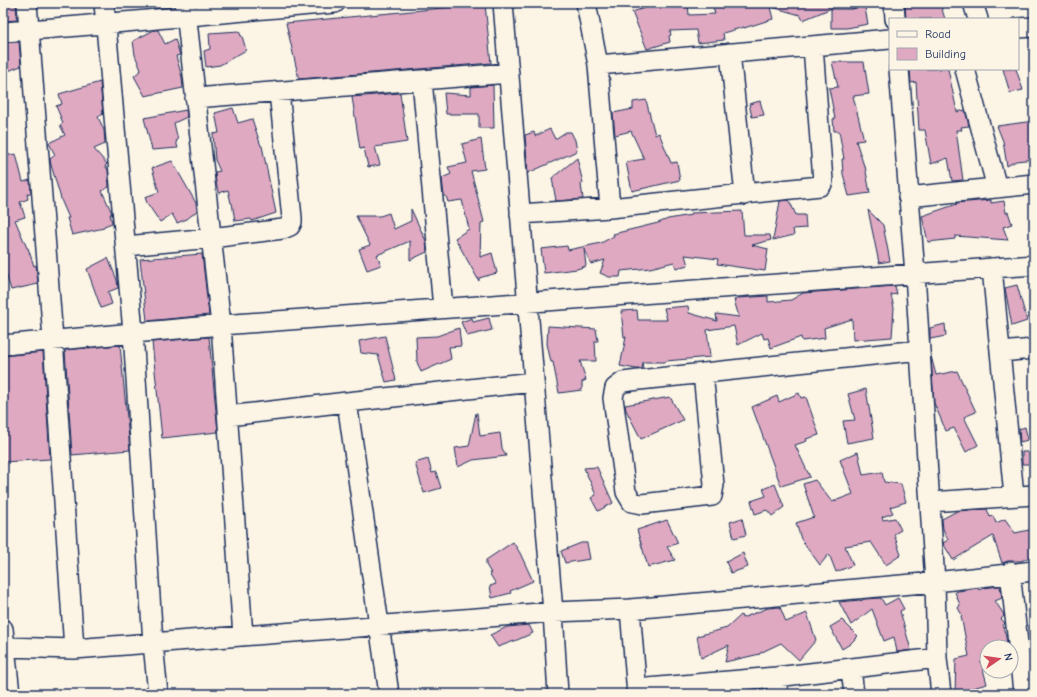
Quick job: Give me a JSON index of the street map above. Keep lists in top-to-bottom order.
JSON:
{
  "legend": ["Road", "Building"],
  "north": "right"
}
